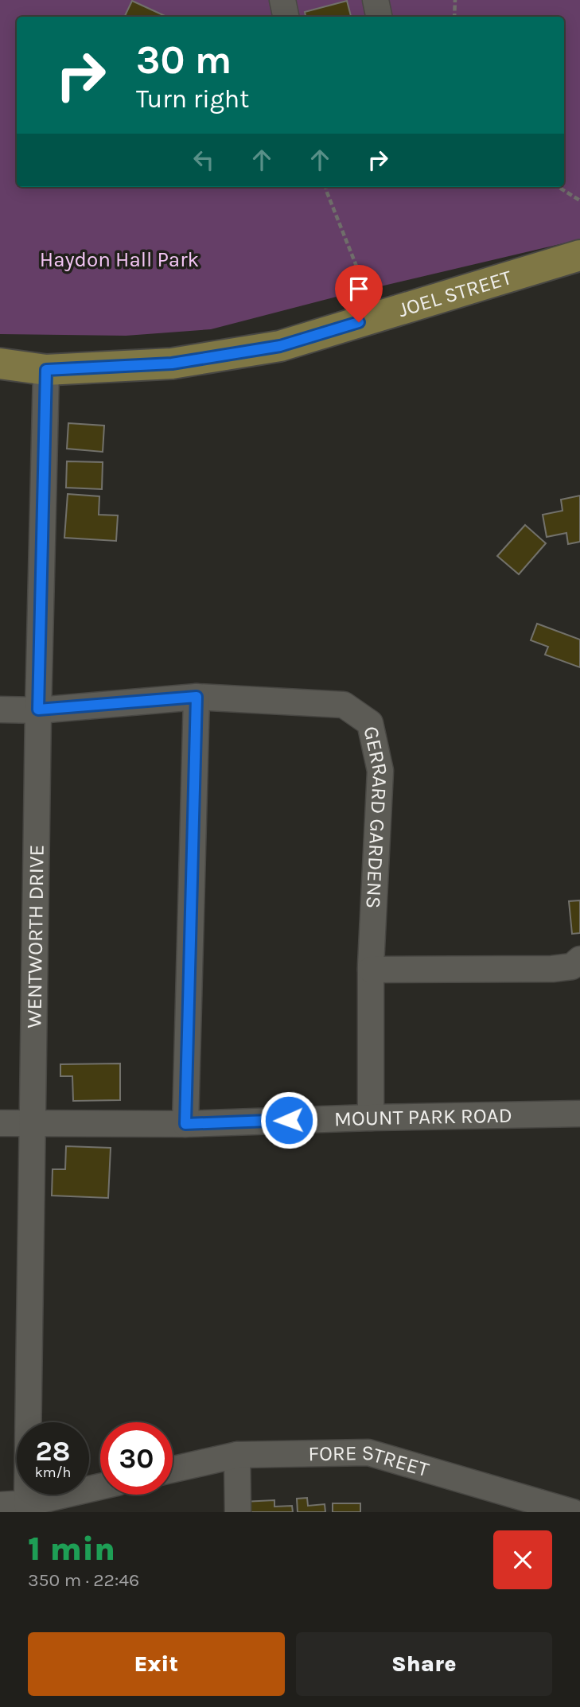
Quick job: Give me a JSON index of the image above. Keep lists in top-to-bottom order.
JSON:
{
  "streets": {
    "main road": ["JOEL STREET"],
    "street": [
      "GERRARD GARDENS",
      "WENTWORTH DRIVE",
      "MOUNT PARK ROAD",
      "FORE STREET"
    ]
  },
  "crossings": [
    ["JOEL STREET", "WENTWORTH DRIVE"],
    ["GERRARD GARDENS", "WENTWORTH DRIVE"],
    ["GERRARD GARDENS", "MOUNT PARK ROAD"],
    ["WENTWORTH DRIVE", "MOUNT PARK ROAD"]
  ],
  "parks": ["Haydon Hall Park"],
  "page": {
    "turn": ["30 m", "Turn right"],
    "speed": "28 km/h",
    "limit": "30",
    "heading": ["1 min", "350 m · 22:46"],
    "buttons": ["Exit", "Share"]
  }
}
